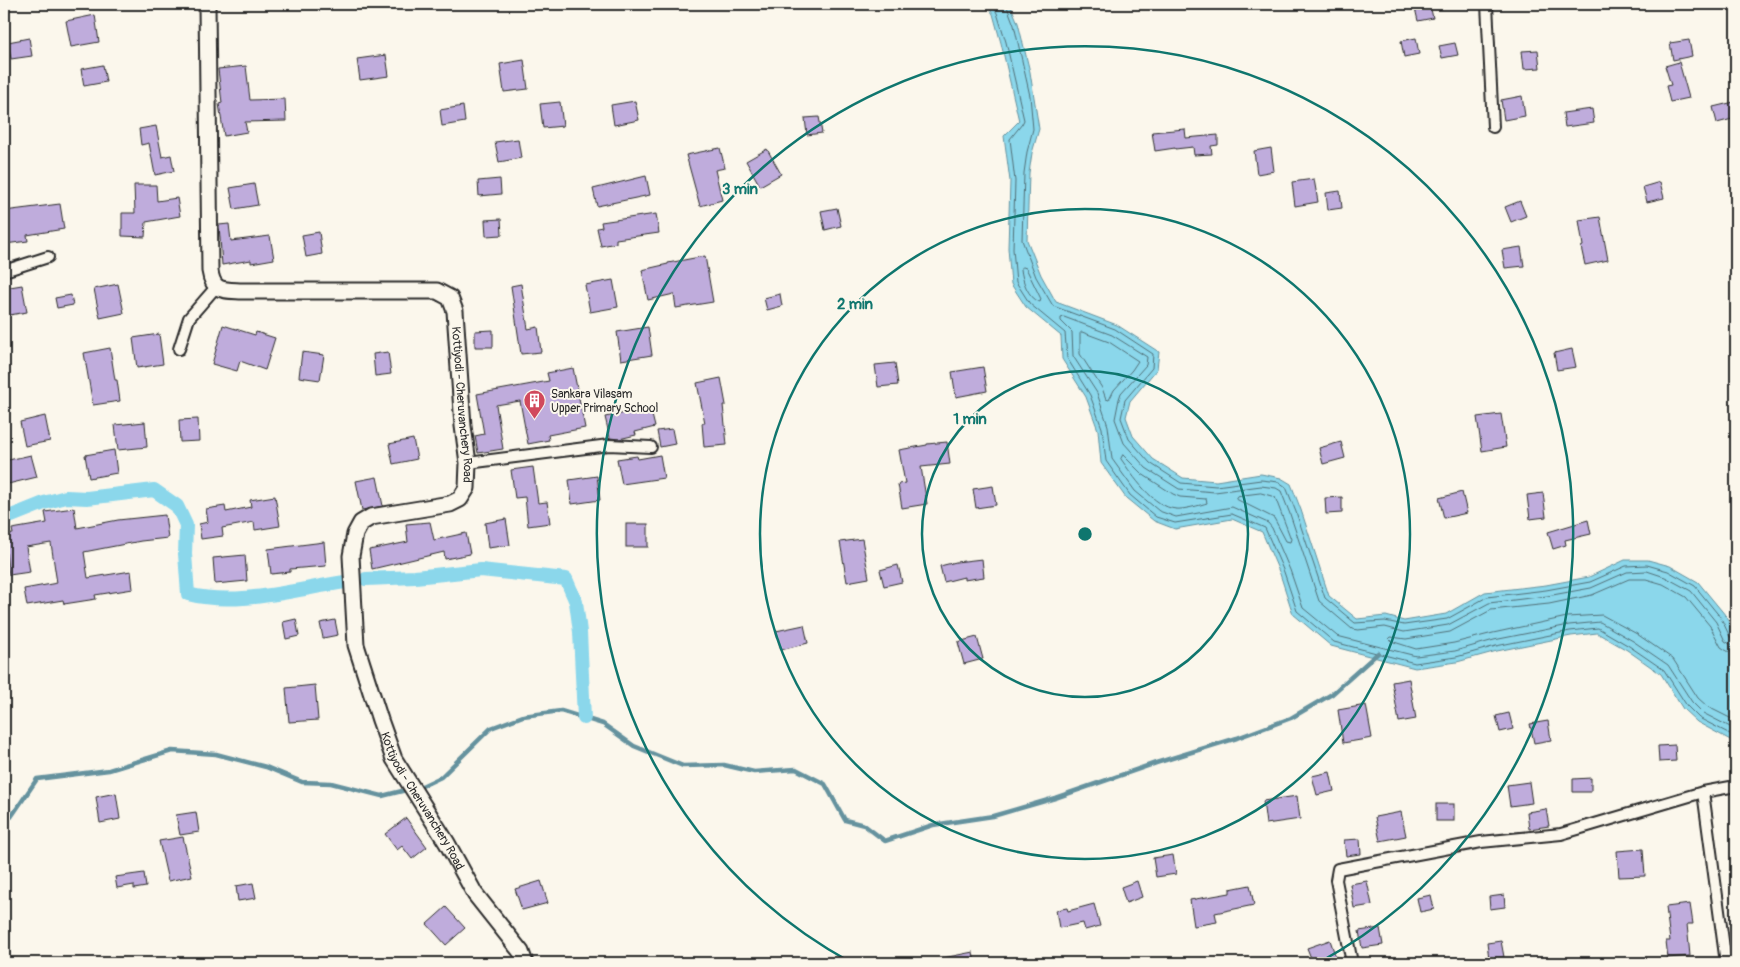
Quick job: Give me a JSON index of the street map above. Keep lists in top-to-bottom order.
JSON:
{
  "streets": {
    "main road": ["Kottiyodi - Cheruvanchery Road"]
  },
  "places": {
    "building": ["Sankara Vilasam Upper Primary School"]
  },
  "rings": ["3 min", "2 min", "1 min"]
}
